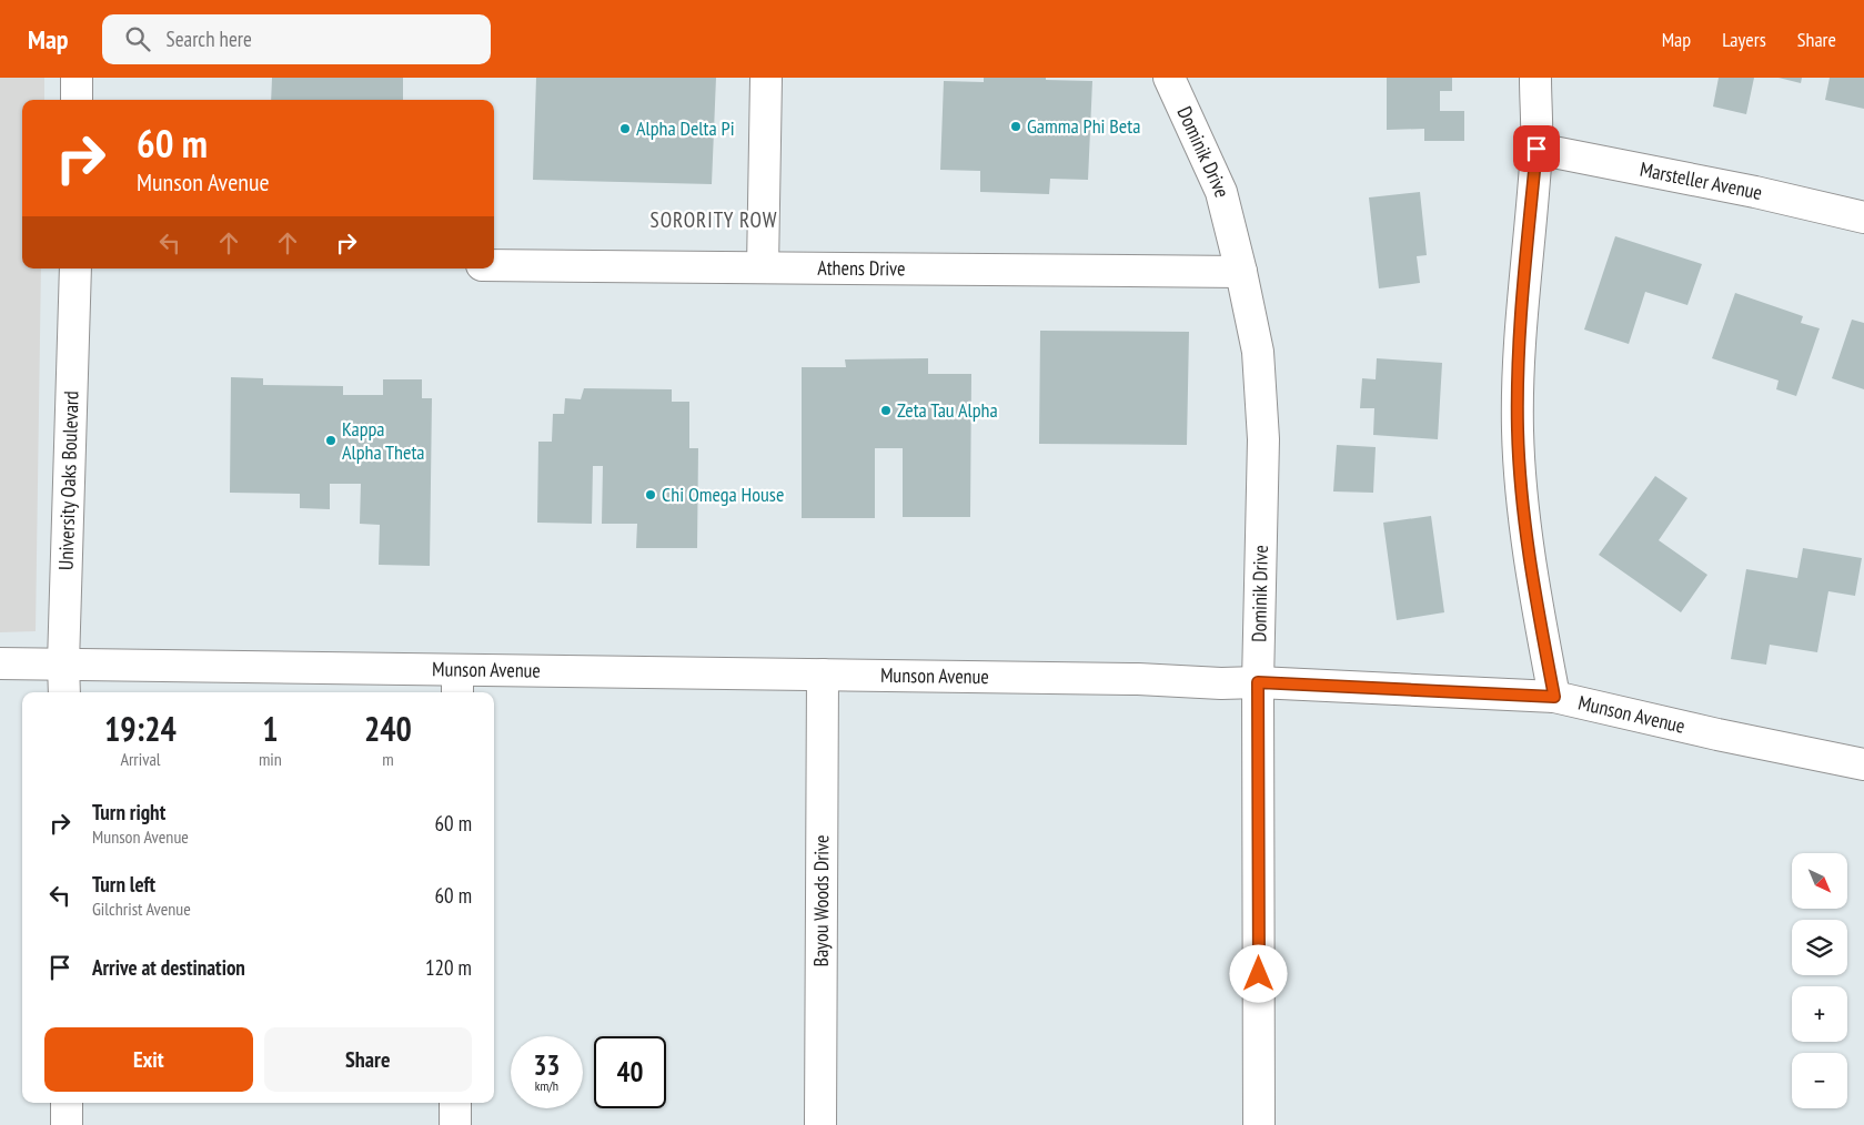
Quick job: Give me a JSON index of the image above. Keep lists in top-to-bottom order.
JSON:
{
  "streets": {
    "street": [
      "Dominik Drive",
      "Marsteller Avenue",
      "Athens Drive",
      "University Oaks Boulevard",
      "Munson Avenue",
      "Bayou Woods Drive"
    ]
  },
  "crossings": [
    ["Dominik Drive", "Athens Drive"],
    ["Dominik Drive", "Munson Avenue"],
    ["University Oaks Boulevard", "Munson Avenue"],
    ["Munson Avenue", "Bayou Woods Drive"]
  ],
  "districts": ["SORORITY ROW"],
  "places": [
    "Gamma Phi Beta",
    "Alpha Delta Pi",
    "Zeta Tau Alpha",
    "Kappa Alpha Theta",
    "Chi Omega House"
  ],
  "north": "bottom right",
  "page": {
    "header": "Map",
    "search": "Search here",
    "nav": ["Map", "Layers", "Share"],
    "turn": ["60 m", "Munson Avenue"],
    "eta": [
      "19:24",
      "Arrival",
      "1",
      "min",
      "240",
      "m"
    ],
    "list": [
      {
        "name": "Turn right",
        "note": "Munson Avenue",
        "value": "60 m"
      },
      {
        "name": "Turn left",
        "note": "Gilchrist Avenue",
        "value": "60 m"
      },
      {
        "name": "Arrive at destination",
        "value": "120 m"
      }
    ],
    "map_buttons": ["+", "−"],
    "buttons": ["Exit", "Share"],
    "speed": "33 km/h",
    "limit": "40"
  }
}
